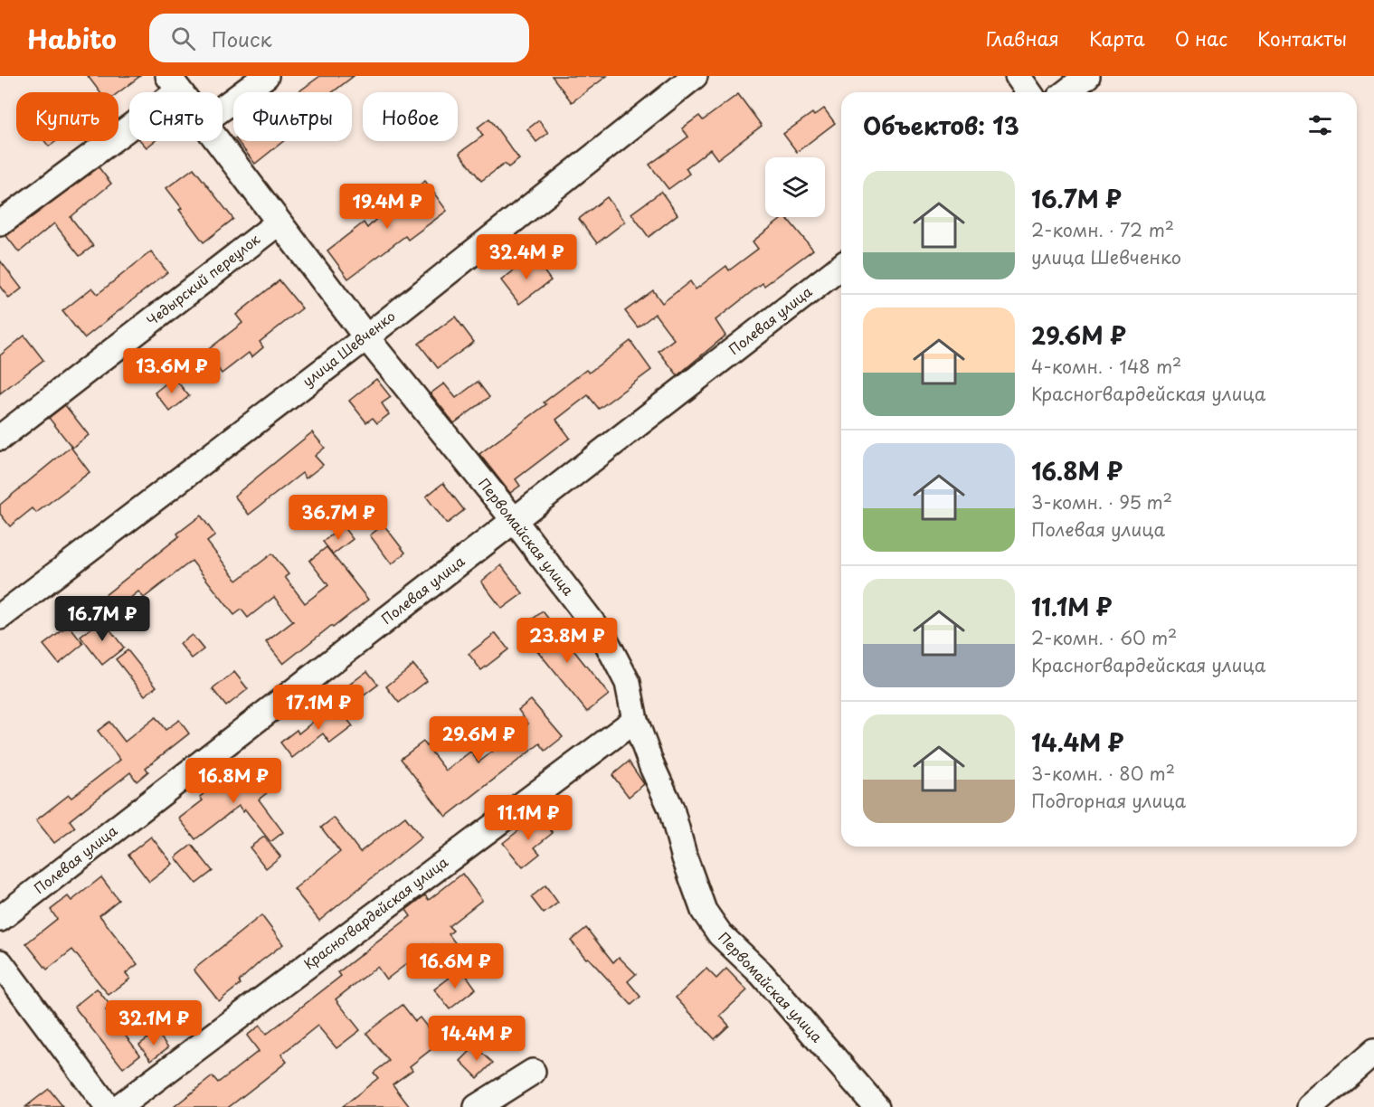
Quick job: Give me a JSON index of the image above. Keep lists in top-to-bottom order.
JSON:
{
  "streets": {
    "street": [
      "Чедырский переулок",
      "Полевая улица",
      "улица Шевченко",
      "Первомайская улица",
      "Красногвардейская улица"
    ]
  },
  "crossings": [
    ["Чедырский переулок", "Первомайская улица"],
    ["Полевая улица", "Первомайская улица"],
    ["улица Шевченко", "Первомайская улица"],
    ["Первомайская улица", "Красногвардейская улица"]
  ],
  "page": {
    "header": "Habito",
    "search": "Поиск",
    "nav": [
      "Главная",
      "Карта",
      "О нас",
      "Контакты"
    ],
    "chip": [
      "Купить",
      "Снять",
      "Фильтры",
      "Новое"
    ],
    "heading": "Объектов: 13",
    "list": [
      {
        "name": "16.7M ₽",
        "note": "2-комн. · 72 m² · улица Шевченко"
      },
      {
        "name": "29.6M ₽",
        "note": "4-комн. · 148 m² · Красногвардейская улица"
      },
      {
        "name": "16.8M ₽",
        "note": "3-комн. · 95 m² · Полевая улица"
      },
      {
        "name": "11.1M ₽",
        "note": "2-комн. · 60 m² · Красногвардейская улица"
      },
      {
        "name": "14.4M ₽",
        "note": "3-комн. · 80 m² · Подгорная улица"
      }
    ],
    "price": [
      "19.4M ₽",
      "32.4M ₽",
      "13.6M ₽",
      "36.7M ₽",
      "16.7M ₽",
      "23.8M ₽",
      "17.1M ₽",
      "29.6M ₽",
      "16.8M ₽",
      "11.1M ₽",
      "16.6M ₽",
      "32.1M ₽",
      "14.4M ₽"
    ]
  }
}
